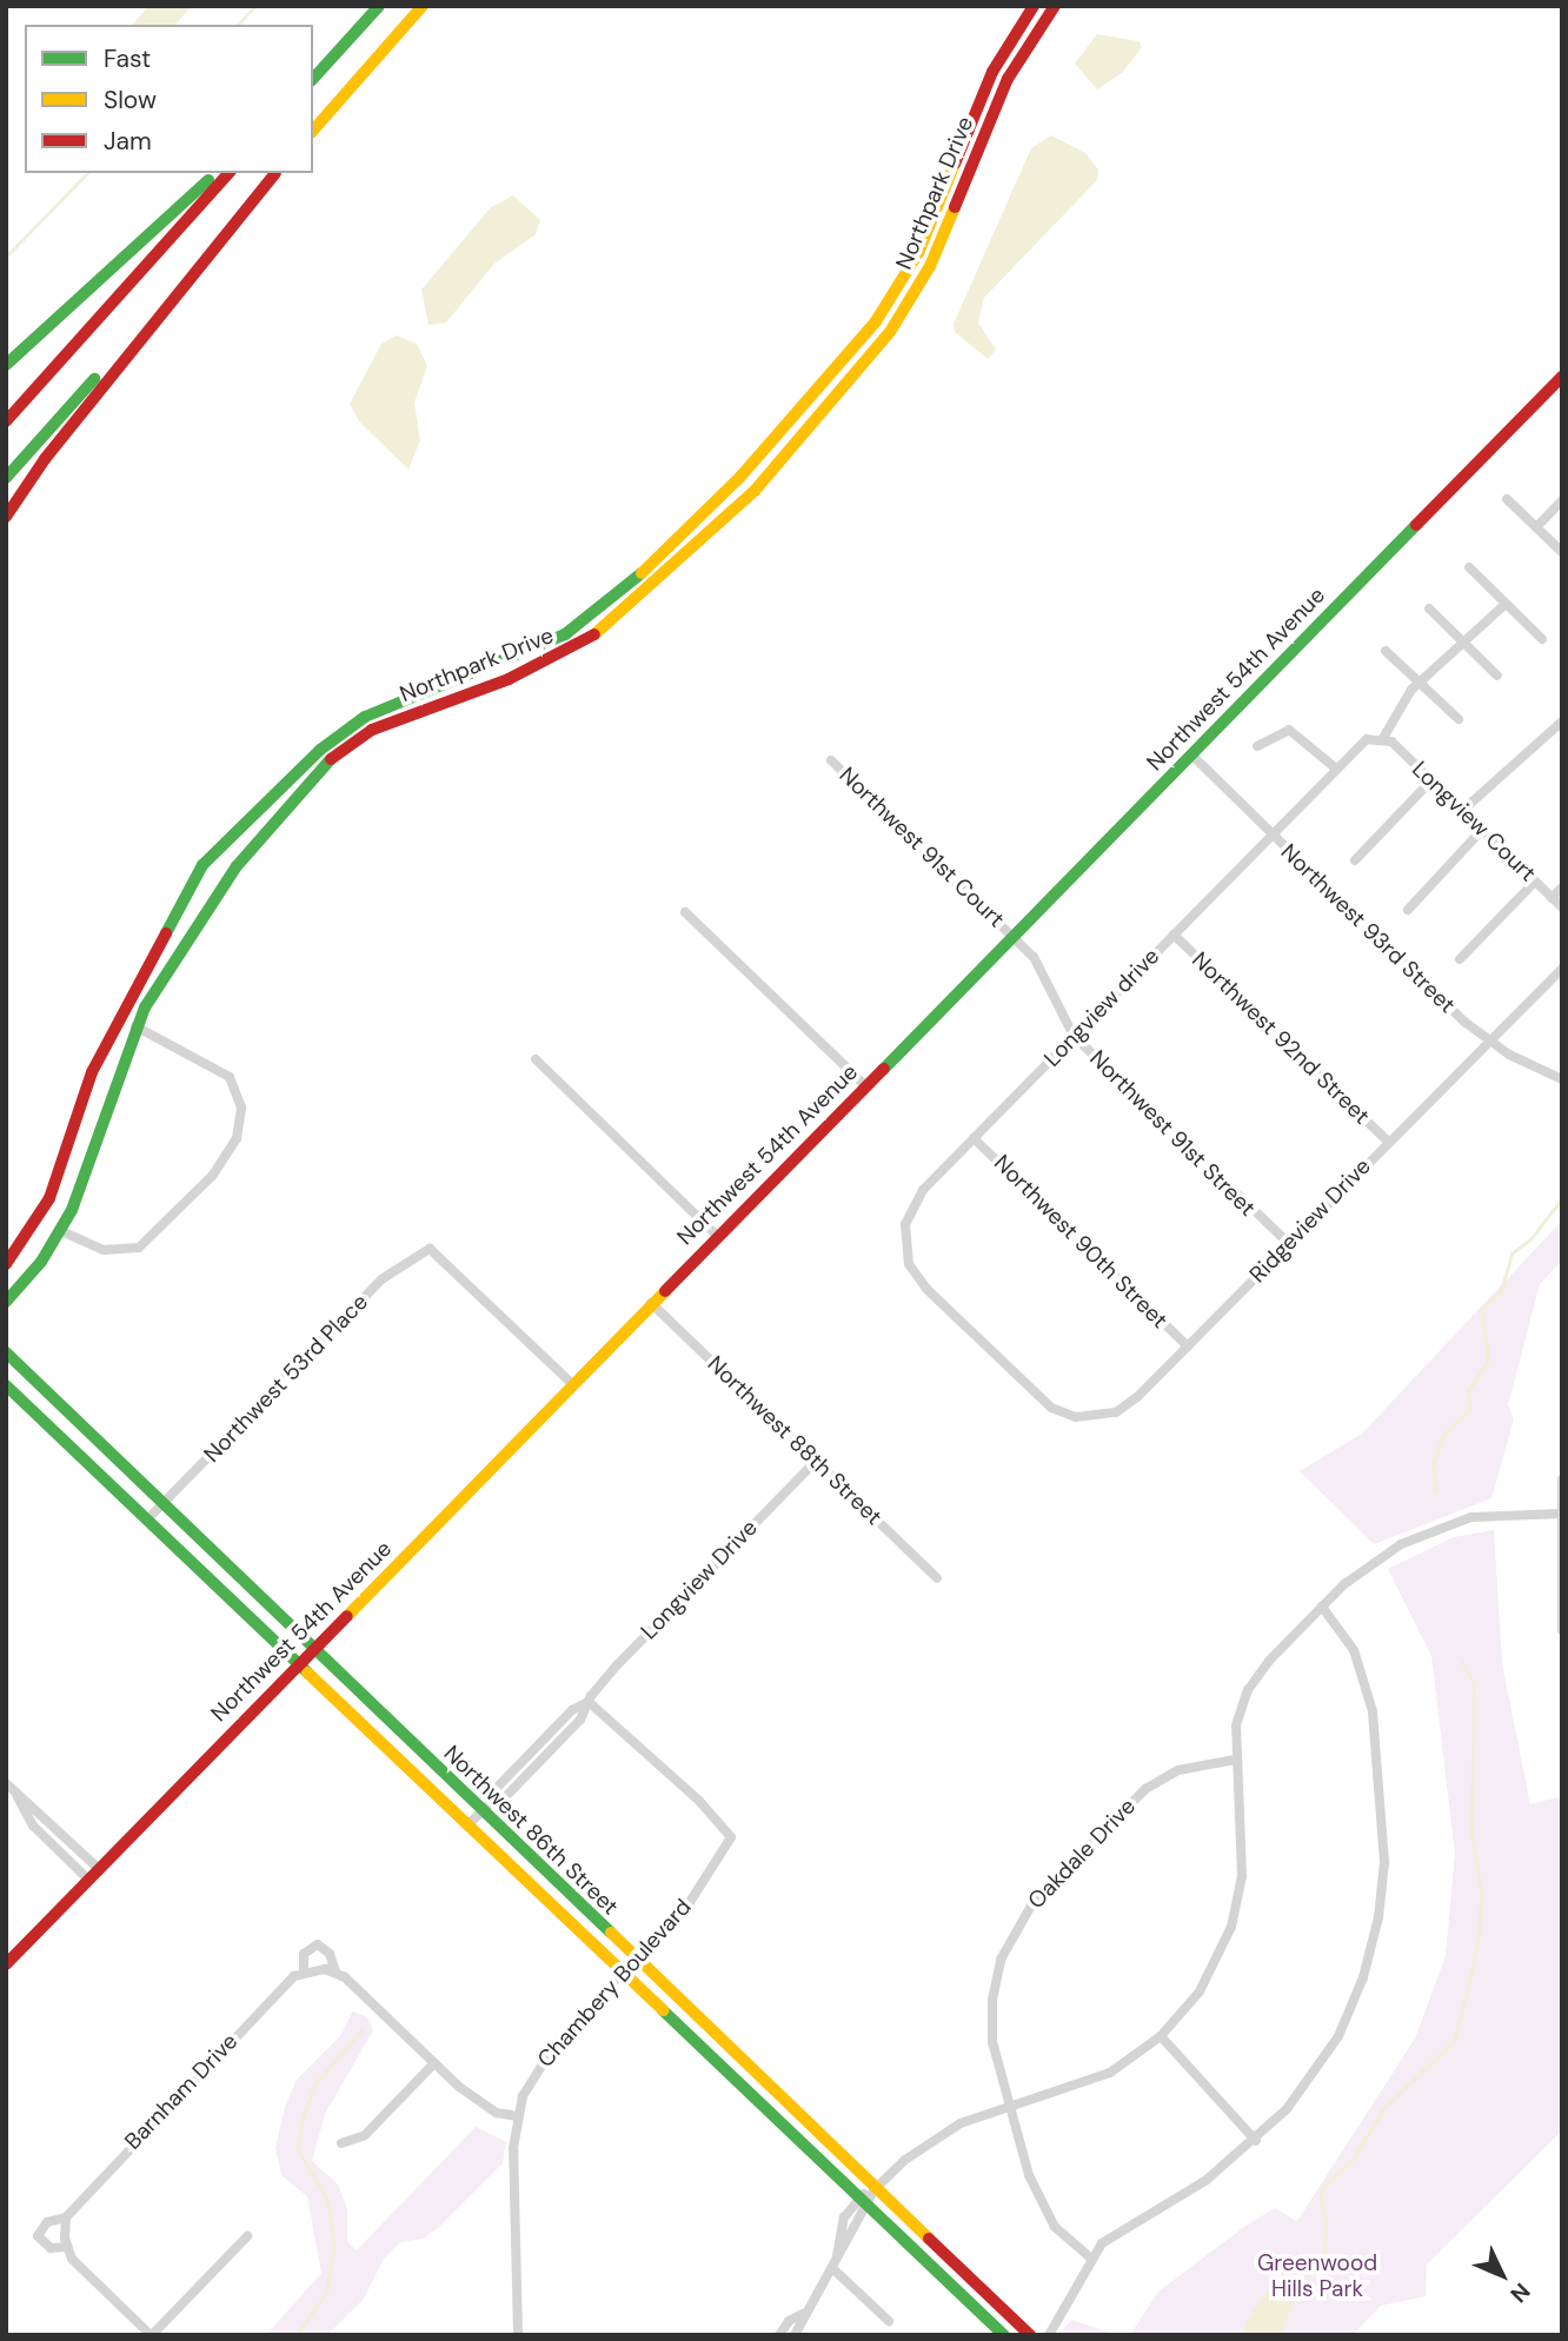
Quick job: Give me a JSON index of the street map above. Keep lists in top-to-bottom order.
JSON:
{
  "streets": {
    "main road": ["Northpark Drive", "Northwest 54th Avenue", "Northwest 86th Street"],
    "street": [
      "Longview Court",
      "Northwest 91st Court",
      "Northwest 93rd Street",
      "Longview drive",
      "Northwest 92nd Street",
      "Northwest 91st Street",
      "Ridgeview Drive",
      "Northwest 90th Street",
      "Northwest 53rd Place",
      "Northwest 88th Street",
      "Longview Drive",
      "Oakdale Drive",
      "Chambery Boulevard",
      "Barnham Drive"
    ]
  },
  "crossings": [
    ["Northwest 54th Avenue", "Northwest 91st Court"],
    ["Northwest 54th Avenue", "Northwest 93rd Street"],
    ["Northwest 54th Avenue", "Northwest 91st Street"],
    ["Northwest 54th Avenue", "Northwest 53rd Place"],
    ["Northwest 54th Avenue", "Northwest 88th Street"],
    ["Northwest 54th Avenue", "Northwest 86th Street"],
    ["Longview Court", "Longview drive"],
    ["Northwest 91st Court", "Northwest 91st Street"],
    ["Northwest 93rd Street", "Longview drive"],
    ["Northwest 93rd Street", "Ridgeview Drive"],
    ["Longview drive", "Northwest 92nd Street"],
    ["Longview drive", "Northwest 91st Street"],
    ["Longview drive", "Ridgeview Drive"],
    ["Longview drive", "Northwest 90th Street"],
    ["Northwest 92nd Street", "Ridgeview Drive"],
    ["Northwest 91st Street", "Ridgeview Drive"],
    ["Ridgeview Drive", "Northwest 90th Street"],
    ["Northwest 53rd Place", "Northwest 86th Street"],
    ["Northwest 88th Street", "Longview Drive"],
    ["Longview Drive", "Northwest 86th Street"],
    ["Longview Drive", "Chambery Boulevard"],
    ["Northwest 86th Street", "Chambery Boulevard"]
  ],
  "parks": ["Greenwood Hills Park"],
  "legend": ["Fast", "Slow", "Jam"],
  "north": "bottom right"
}
